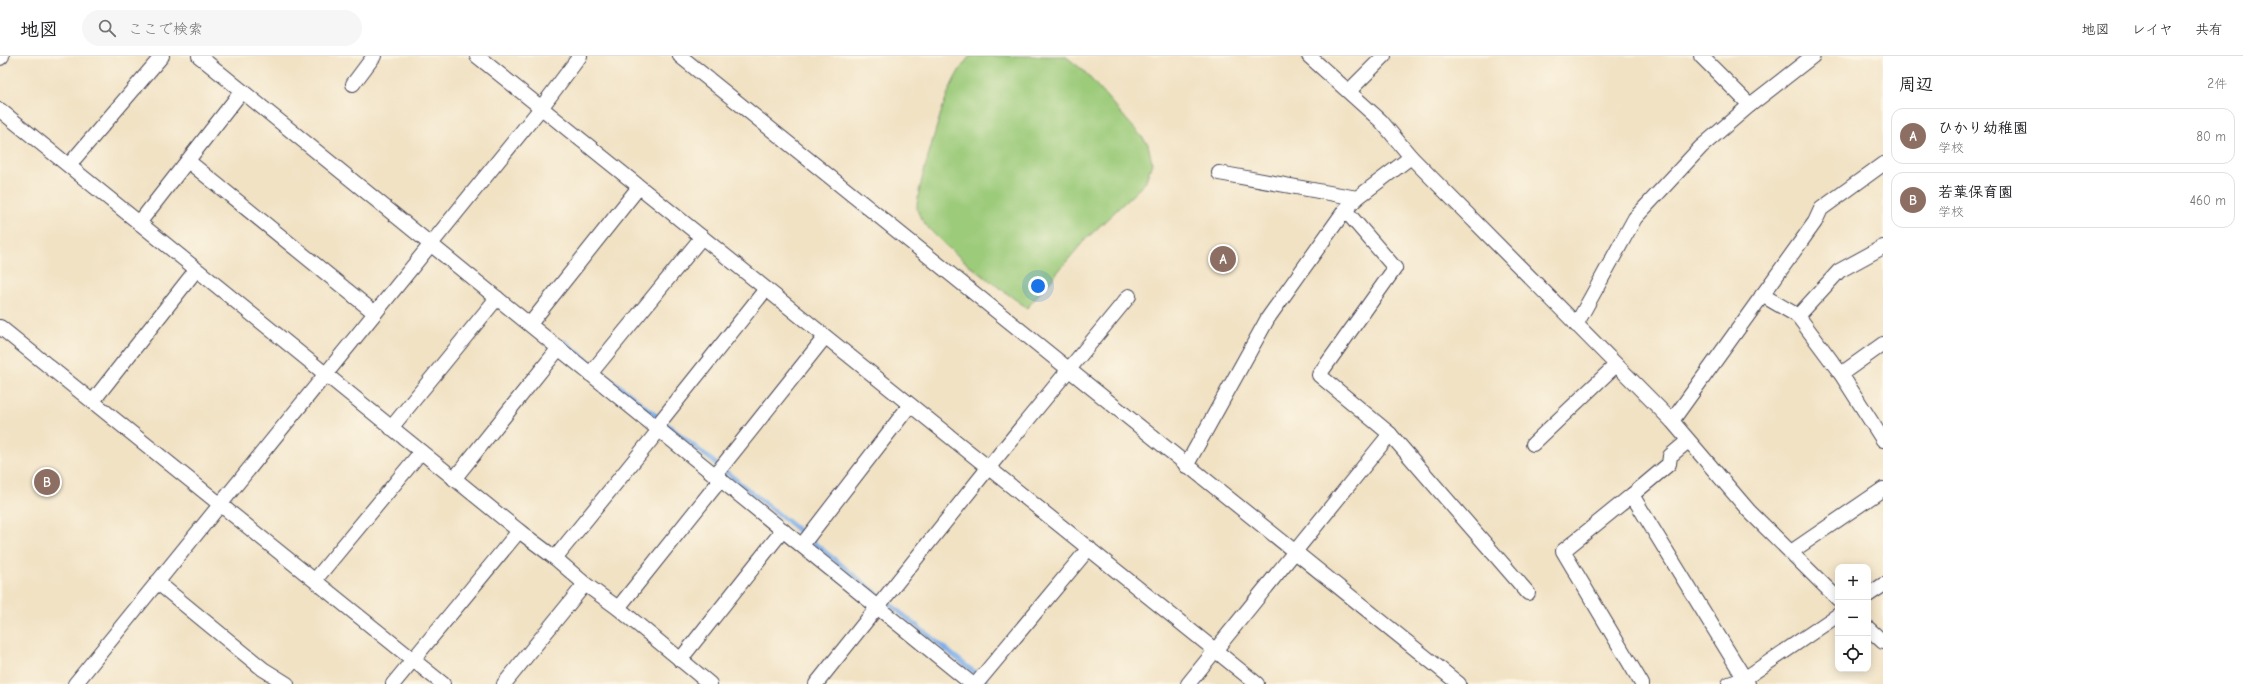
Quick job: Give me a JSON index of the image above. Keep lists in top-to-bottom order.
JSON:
{
  "page": {
    "header": "地図",
    "search": "ここで検索",
    "nav": ["地図", "レイヤ", "共有"],
    "heading": ["周辺", "2件"],
    "list": [
      {
        "mark": "A",
        "name": "ひかり幼稚園",
        "note": "学校",
        "value": "80 m"
      },
      {
        "mark": "B",
        "name": "若葉保育園",
        "note": "学校",
        "value": "460 m"
      }
    ],
    "pins": ["A", "B"],
    "map_buttons": ["+", "−"]
  }
}
